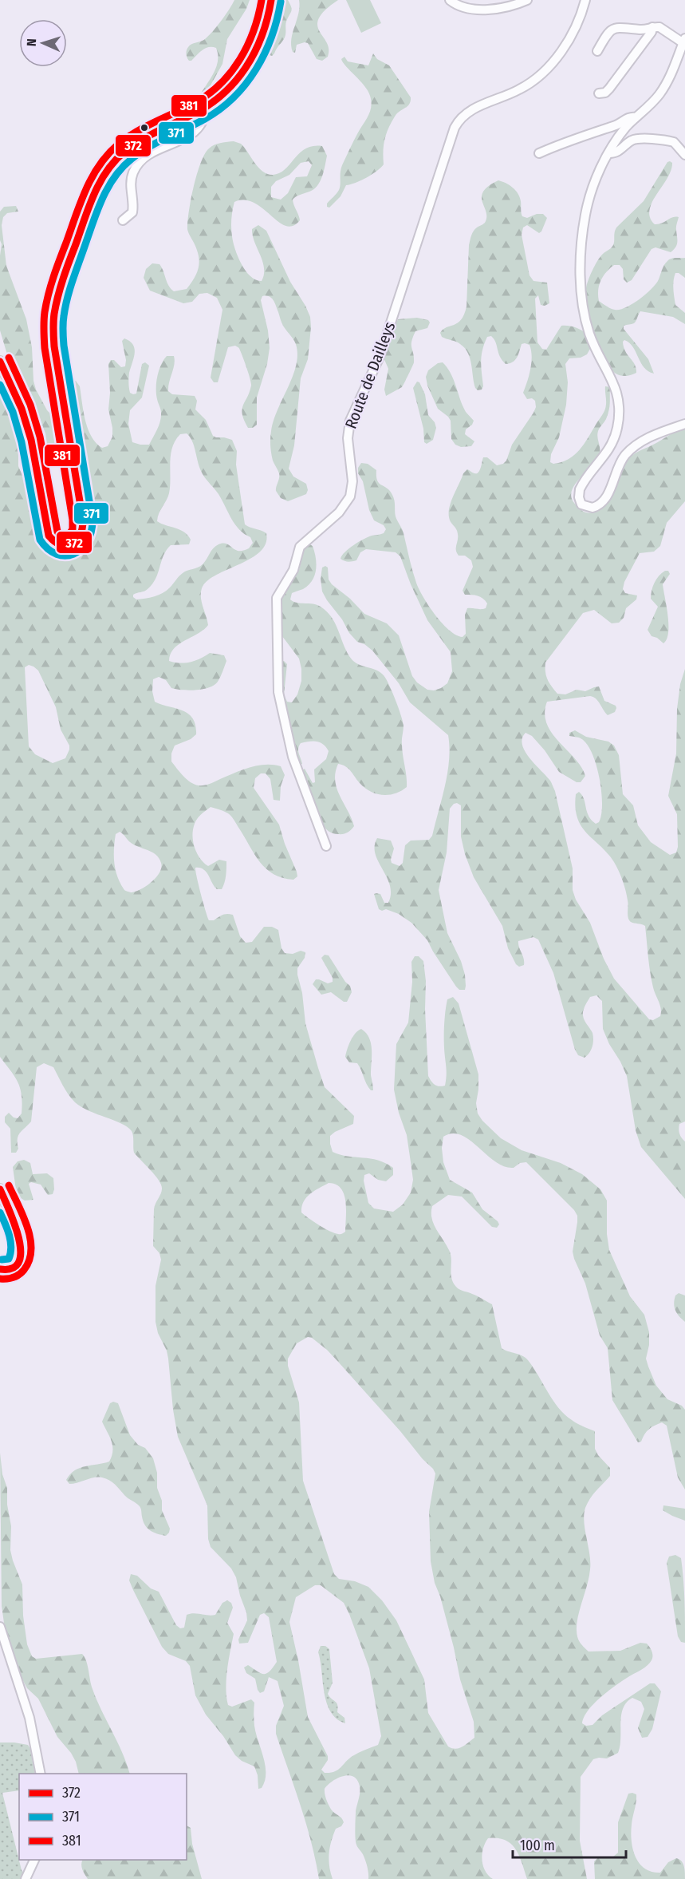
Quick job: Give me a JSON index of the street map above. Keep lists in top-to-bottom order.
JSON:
{
  "streets": {
    "street": ["Route de Dailleys"]
  },
  "lines": ["transit line 372", "transit line 381", "transit line 371"],
  "legend": ["372", "371", "381"],
  "scale_bar": "100 m",
  "north": "left"
}
